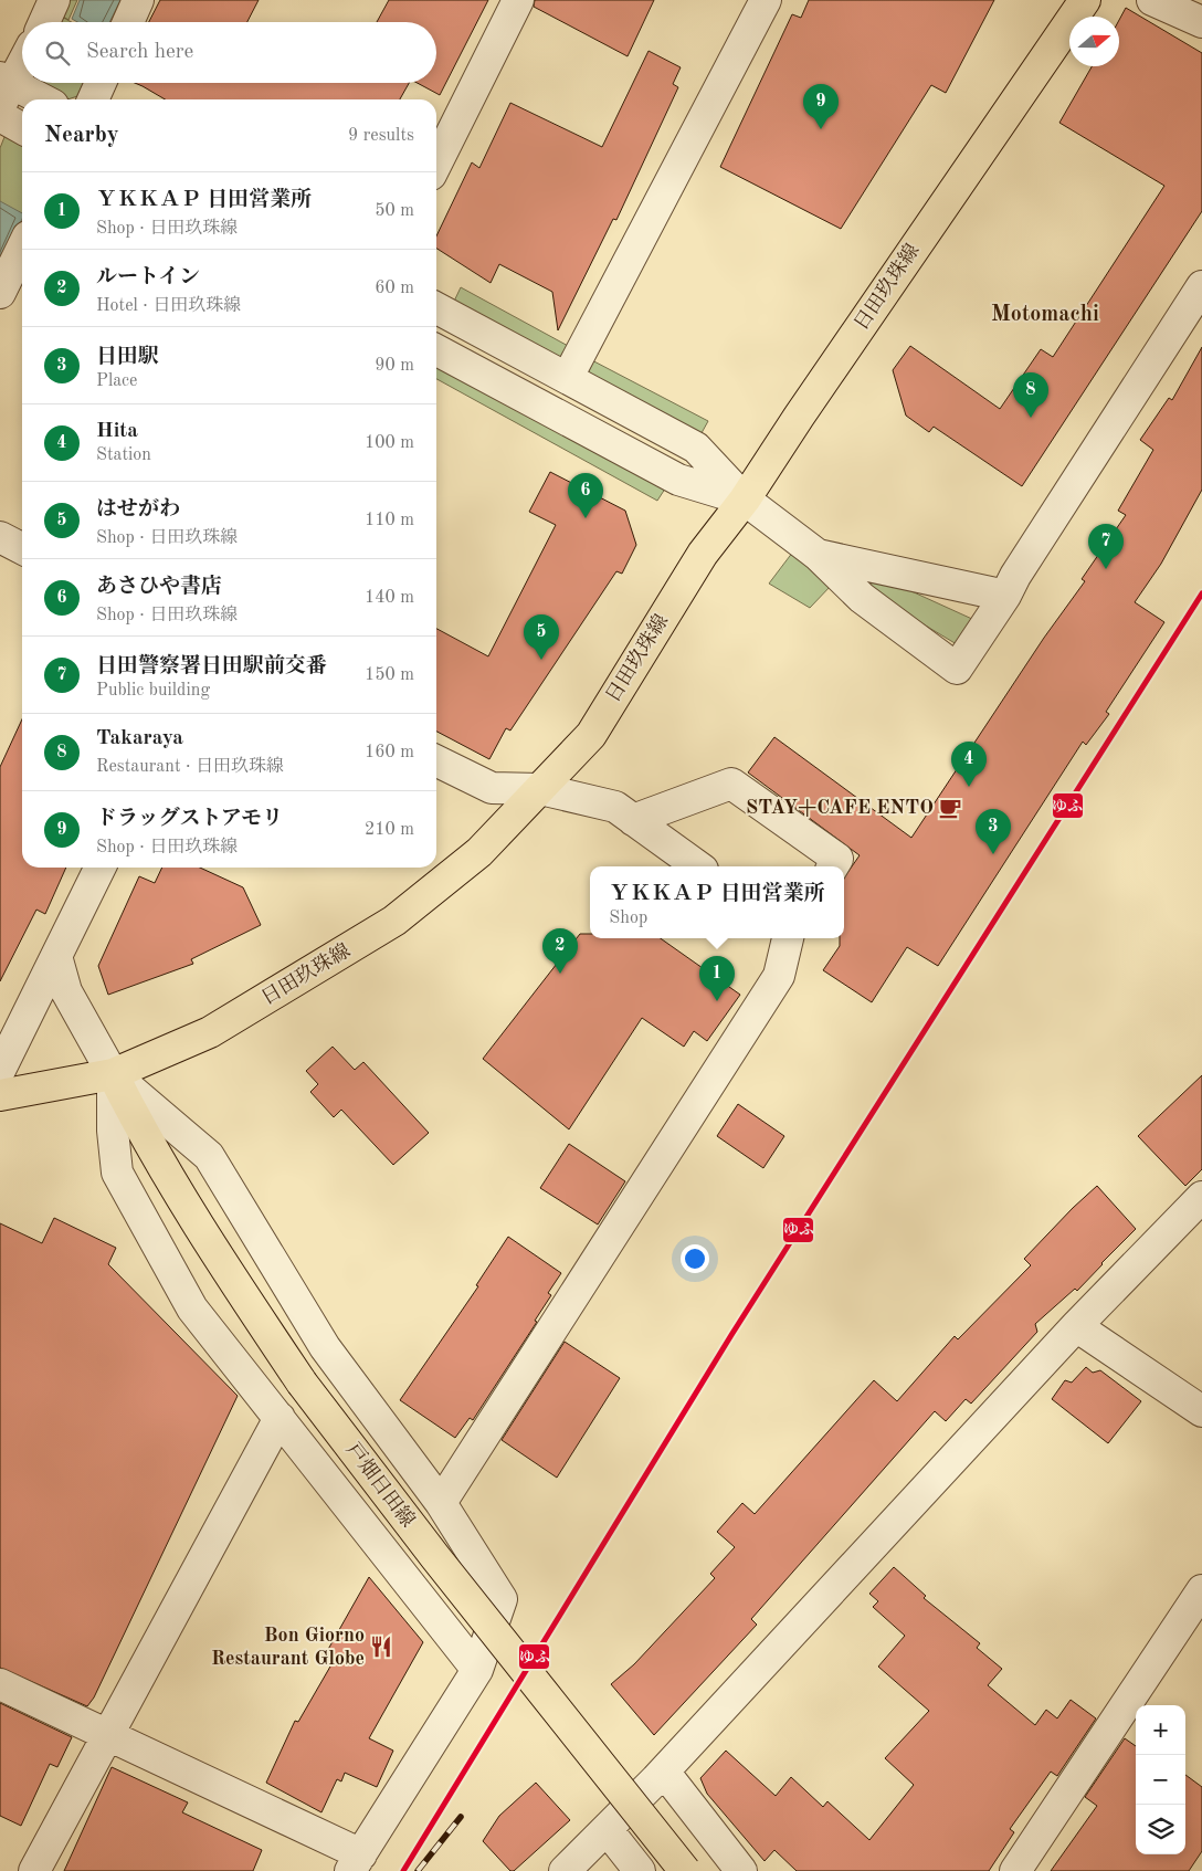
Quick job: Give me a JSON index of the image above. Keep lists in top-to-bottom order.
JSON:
{
  "streets": {
    "main road": ["日田玖珠線", "戸畑日田線"]
  },
  "crossings": [
    ["日田玖珠線", "戸畑日田線"]
  ],
  "districts": ["Motomachi"],
  "places": {
    "cafe": ["STAY+CAFE ENTO"],
    "restaurant": ["Bon Giorno Restaurant Globe"]
  },
  "lines": ["transit line ゆふ"],
  "north": "right",
  "page": {
    "search": "Search here",
    "pins": [
      "9",
      "8",
      "6",
      "7",
      "5",
      "4",
      "3",
      "2",
      "1"
    ],
    "heading": ["Nearby", "9 results"],
    "list": [
      {
        "mark": "1",
        "name": "ＹＫＫＡＰ 日田営業所",
        "note": "Shop · 日田玖珠線",
        "value": "50 m"
      },
      {
        "mark": "2",
        "name": "ルートイン",
        "note": "Hotel · 日田玖珠線",
        "value": "60 m"
      },
      {
        "mark": "3",
        "name": "日田駅",
        "note": "Place",
        "value": "90 m"
      },
      {
        "mark": "4",
        "name": "Hita",
        "note": "Station",
        "value": "100 m"
      },
      {
        "mark": "5",
        "name": "はせがわ",
        "note": "Shop · 日田玖珠線",
        "value": "110 m"
      },
      {
        "mark": "6",
        "name": "あさひや書店",
        "note": "Shop · 日田玖珠線",
        "value": "140 m"
      },
      {
        "mark": "7",
        "name": "日田警察署日田駅前交番",
        "note": "Public building",
        "value": "150 m"
      },
      {
        "mark": "8",
        "name": "Takaraya",
        "note": "Restaurant · 日田玖珠線",
        "value": "160 m"
      },
      {
        "mark": "9",
        "name": "ドラッグストアモリ",
        "note": "Shop · 日田玖珠線",
        "value": "210 m"
      }
    ],
    "popup": ["ＹＫＫＡＰ 日田営業所", "Shop"],
    "map_buttons": ["+", "−"]
  }
}
